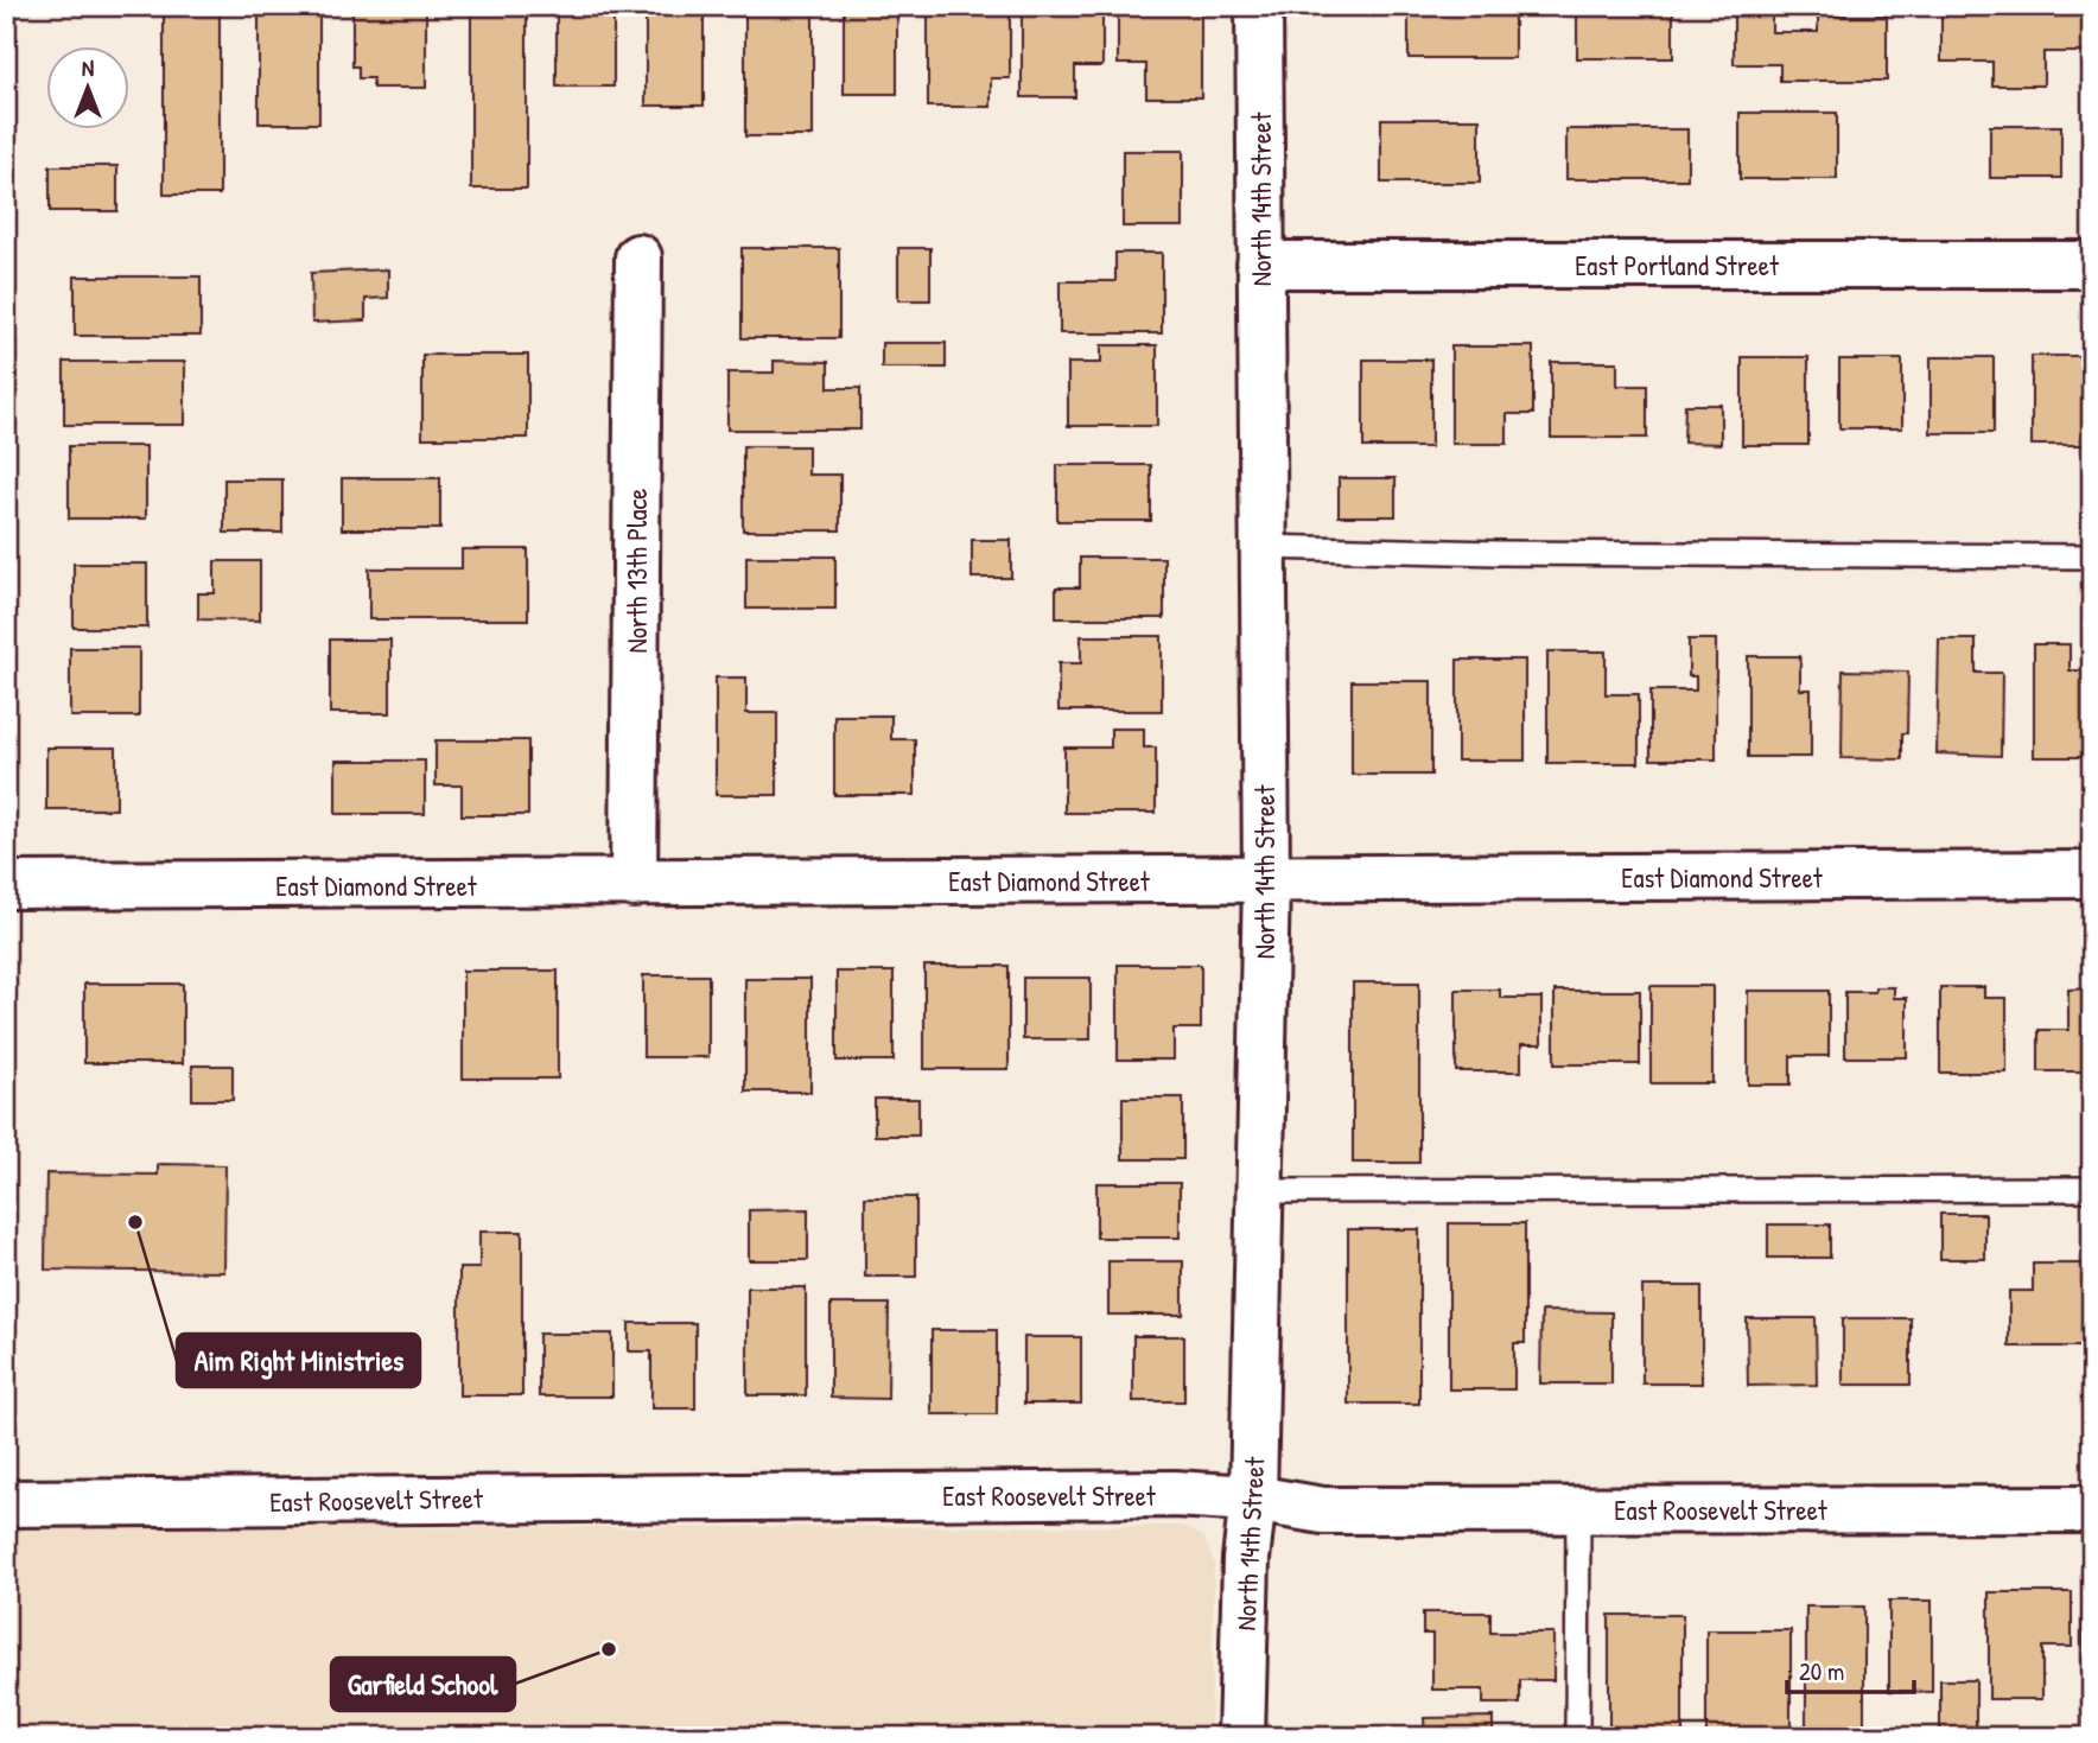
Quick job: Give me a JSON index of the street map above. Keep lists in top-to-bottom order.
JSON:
{
  "streets": {
    "street": [
      "North 14th Street",
      "East Portland Street",
      "North 13th Place",
      "East Diamond Street",
      "East Roosevelt Street"
    ]
  },
  "crossings": [
    ["North 14th Street", "East Portland Street"],
    ["North 14th Street", "East Diamond Street"],
    ["North 14th Street", "East Roosevelt Street"],
    ["North 13th Place", "East Diamond Street"]
  ],
  "places": ["Aim Right Ministries", "Garfield School"],
  "scale_bar": "20 m",
  "north": "top"
}
